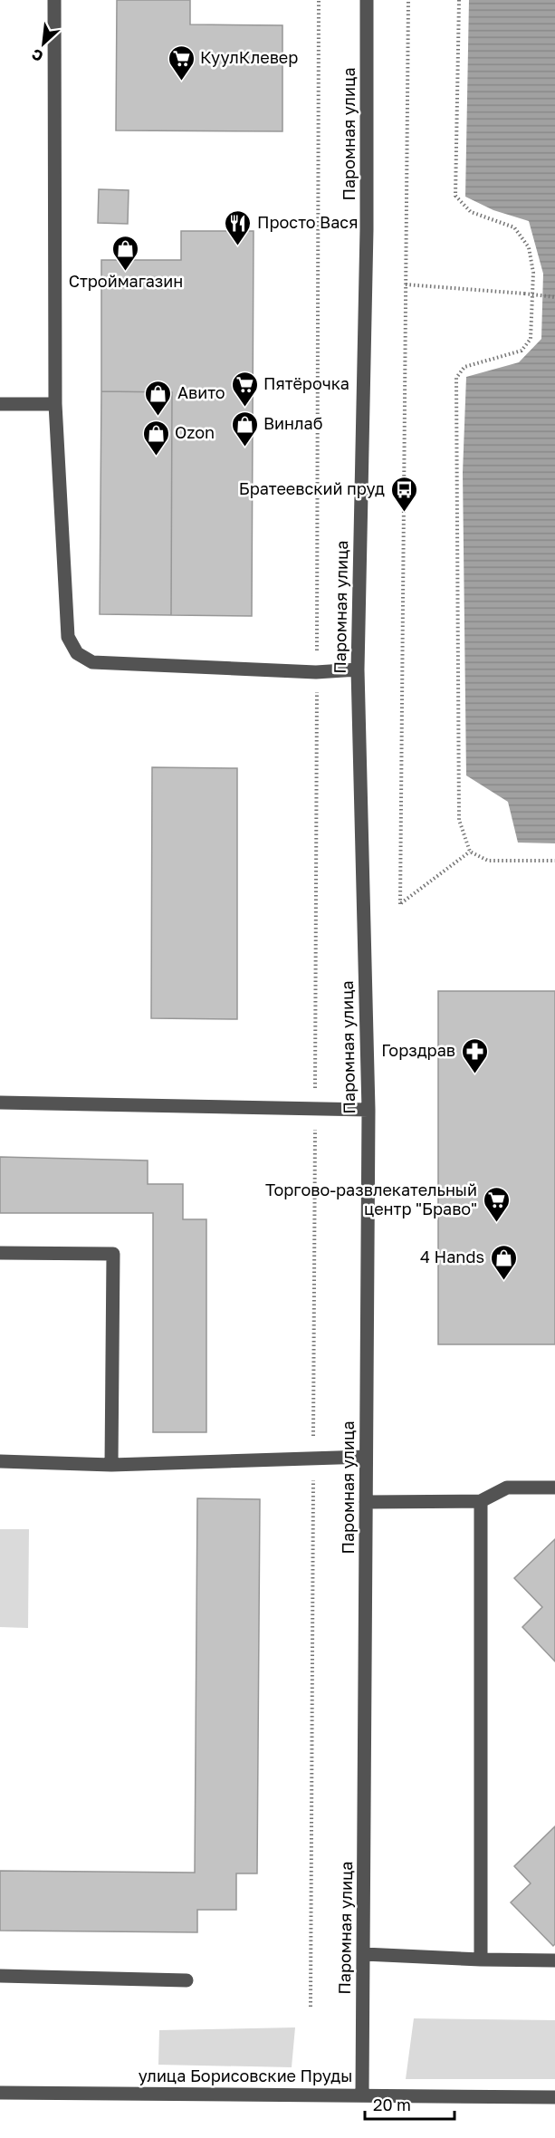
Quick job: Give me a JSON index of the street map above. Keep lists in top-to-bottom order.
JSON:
{
  "streets": {
    "street": ["Паромная улица", "улица Борисовские Пруды"]
  },
  "crossings": [
    ["Паромная улица", "улица Борисовские Пруды"]
  ],
  "places": {
    "supermarket": ["КуулКлевер", "Пятёрочка", "Торгово-развлекательный центр \"Браво\""],
    "restaurant": ["Просто Вася"],
    "shop": [
      "Строймагазин",
      "Авито",
      "Винлаб",
      "Ozon",
      "4 Hands"
    ],
    "bus stop": ["Братеевский пруд"],
    "pharmacy": ["Горздрав"]
  },
  "scale_bar": "20 m",
  "north": "bottom left"
}
